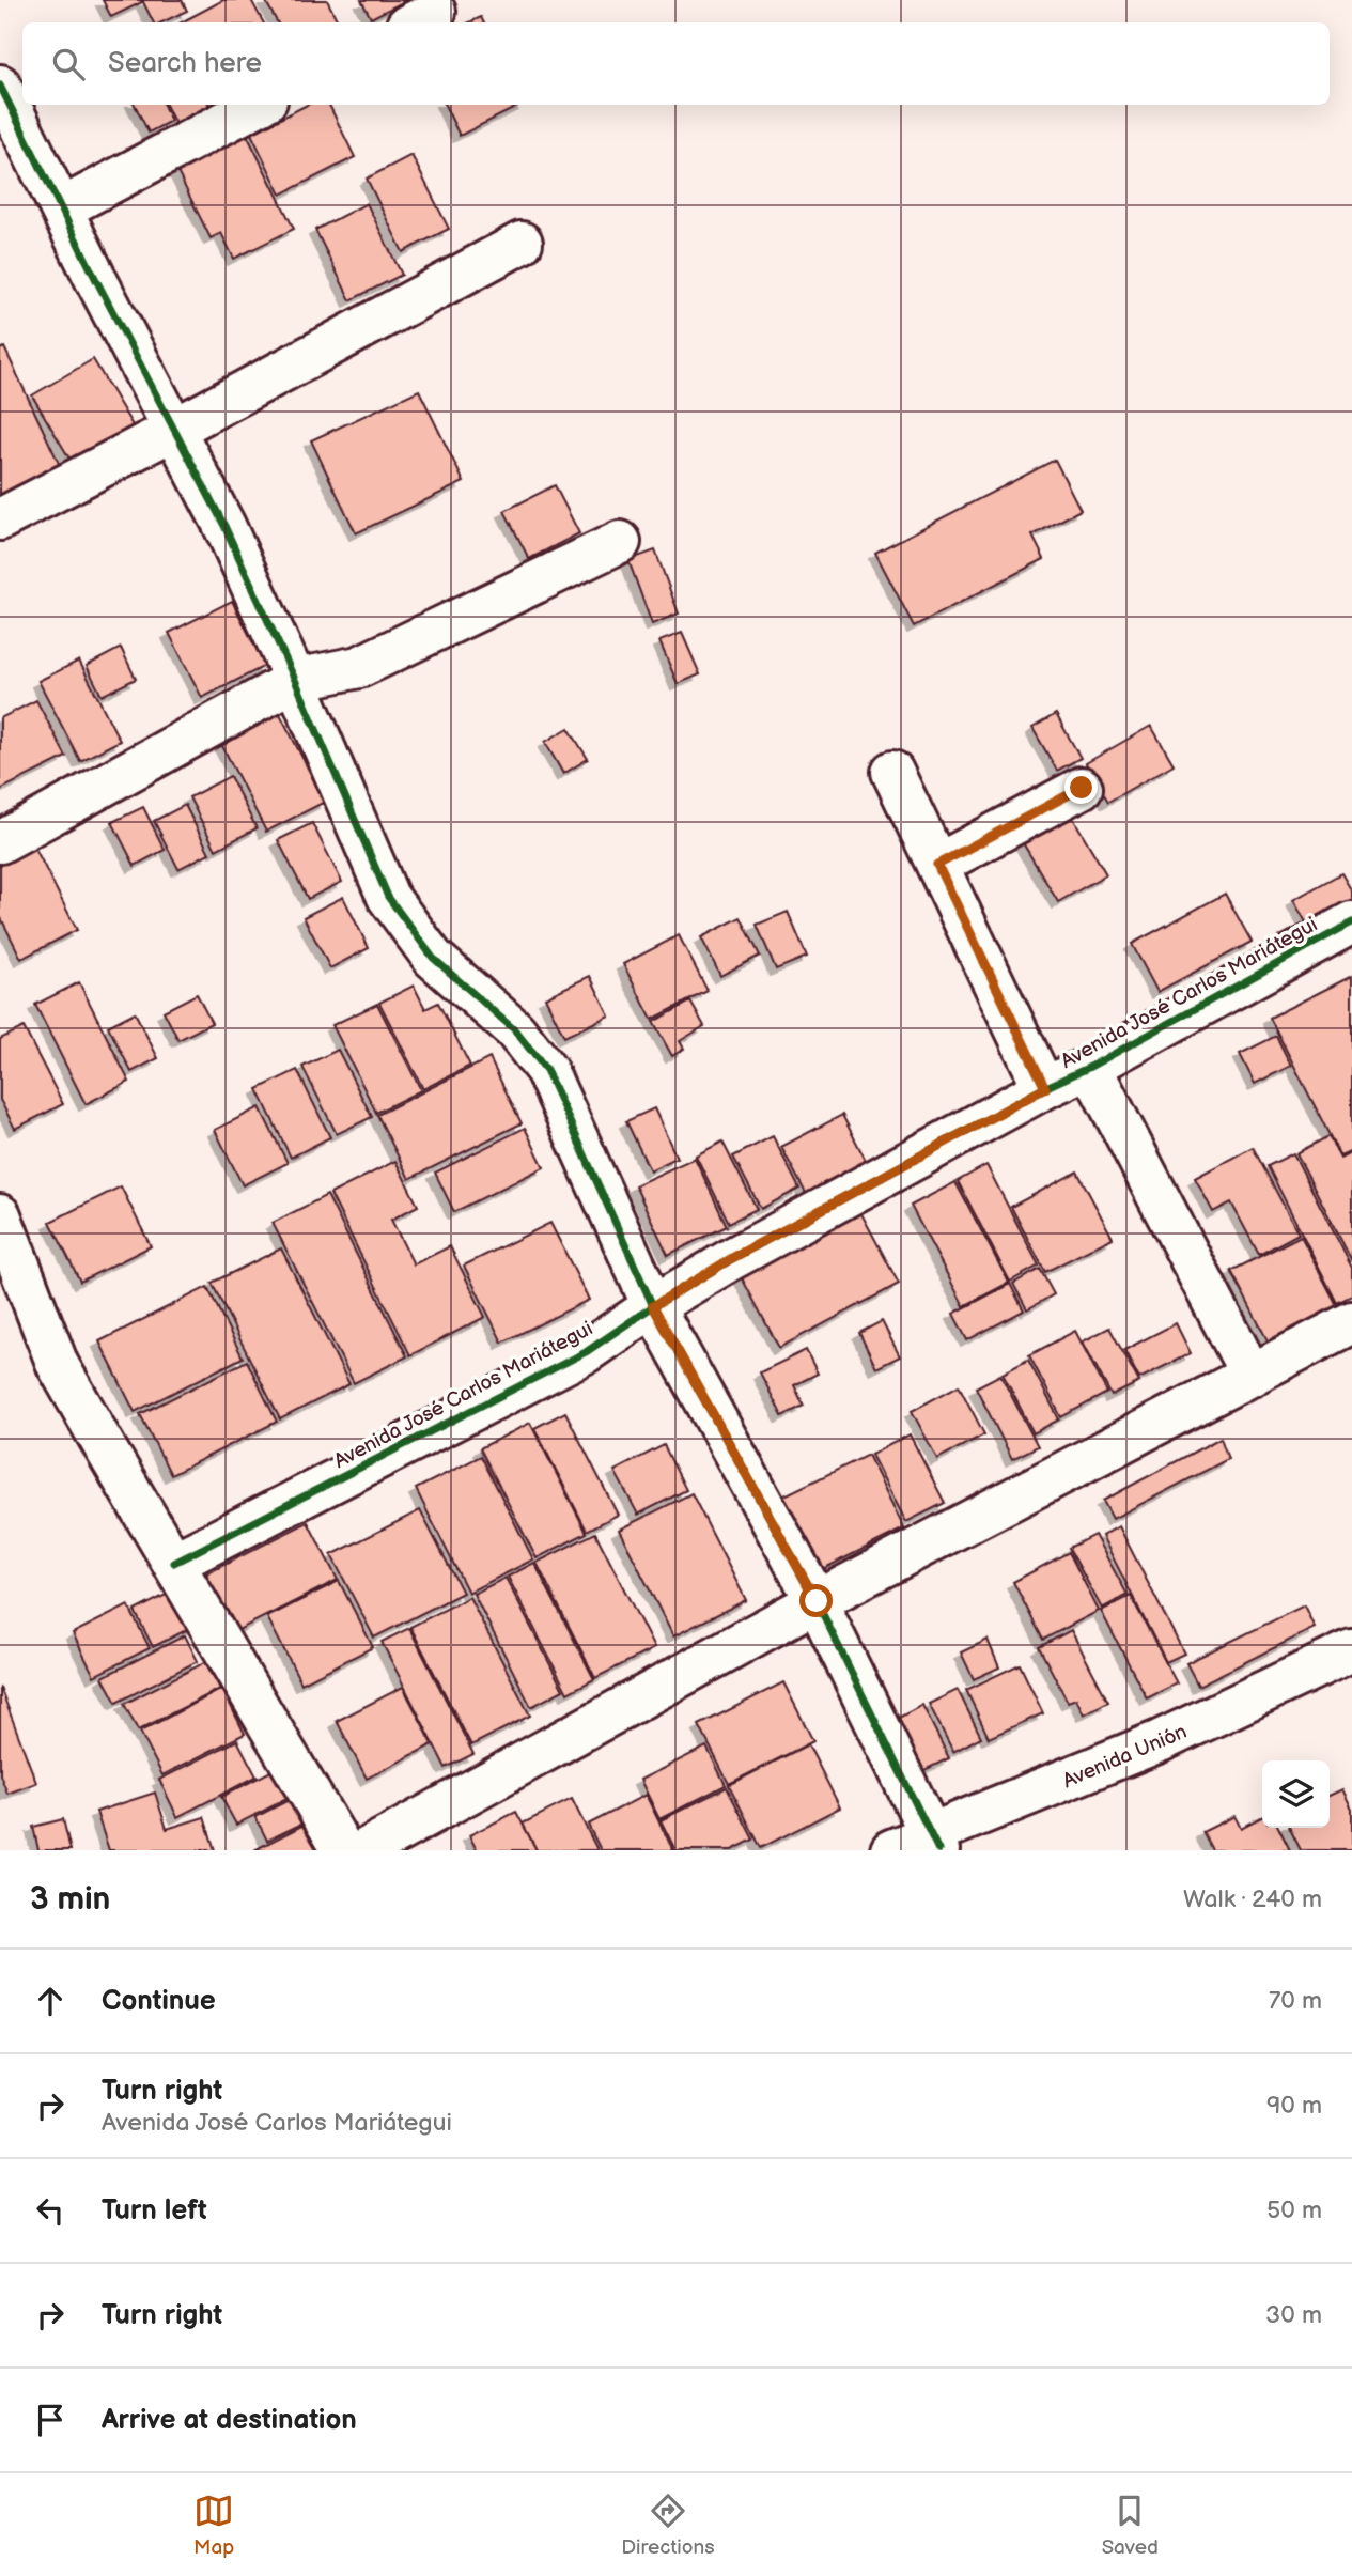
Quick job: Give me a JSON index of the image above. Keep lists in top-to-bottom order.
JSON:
{
  "streets": {
    "street": ["Avenida José Carlos Mariátegui", "Avenida Unión"]
  },
  "page": {
    "search": "Search here",
    "heading": ["3 min", "Walk · 240 m"],
    "list": [
      ["Continue", "70 m"],
      ["Turn right", "Avenida José Carlos Mariátegui", "90 m"],
      ["Turn left", "50 m"],
      ["Turn right", "30 m"],
      "Arrive at destination"
    ],
    "nav": ["Map", "Directions", "Saved"]
  }
}
